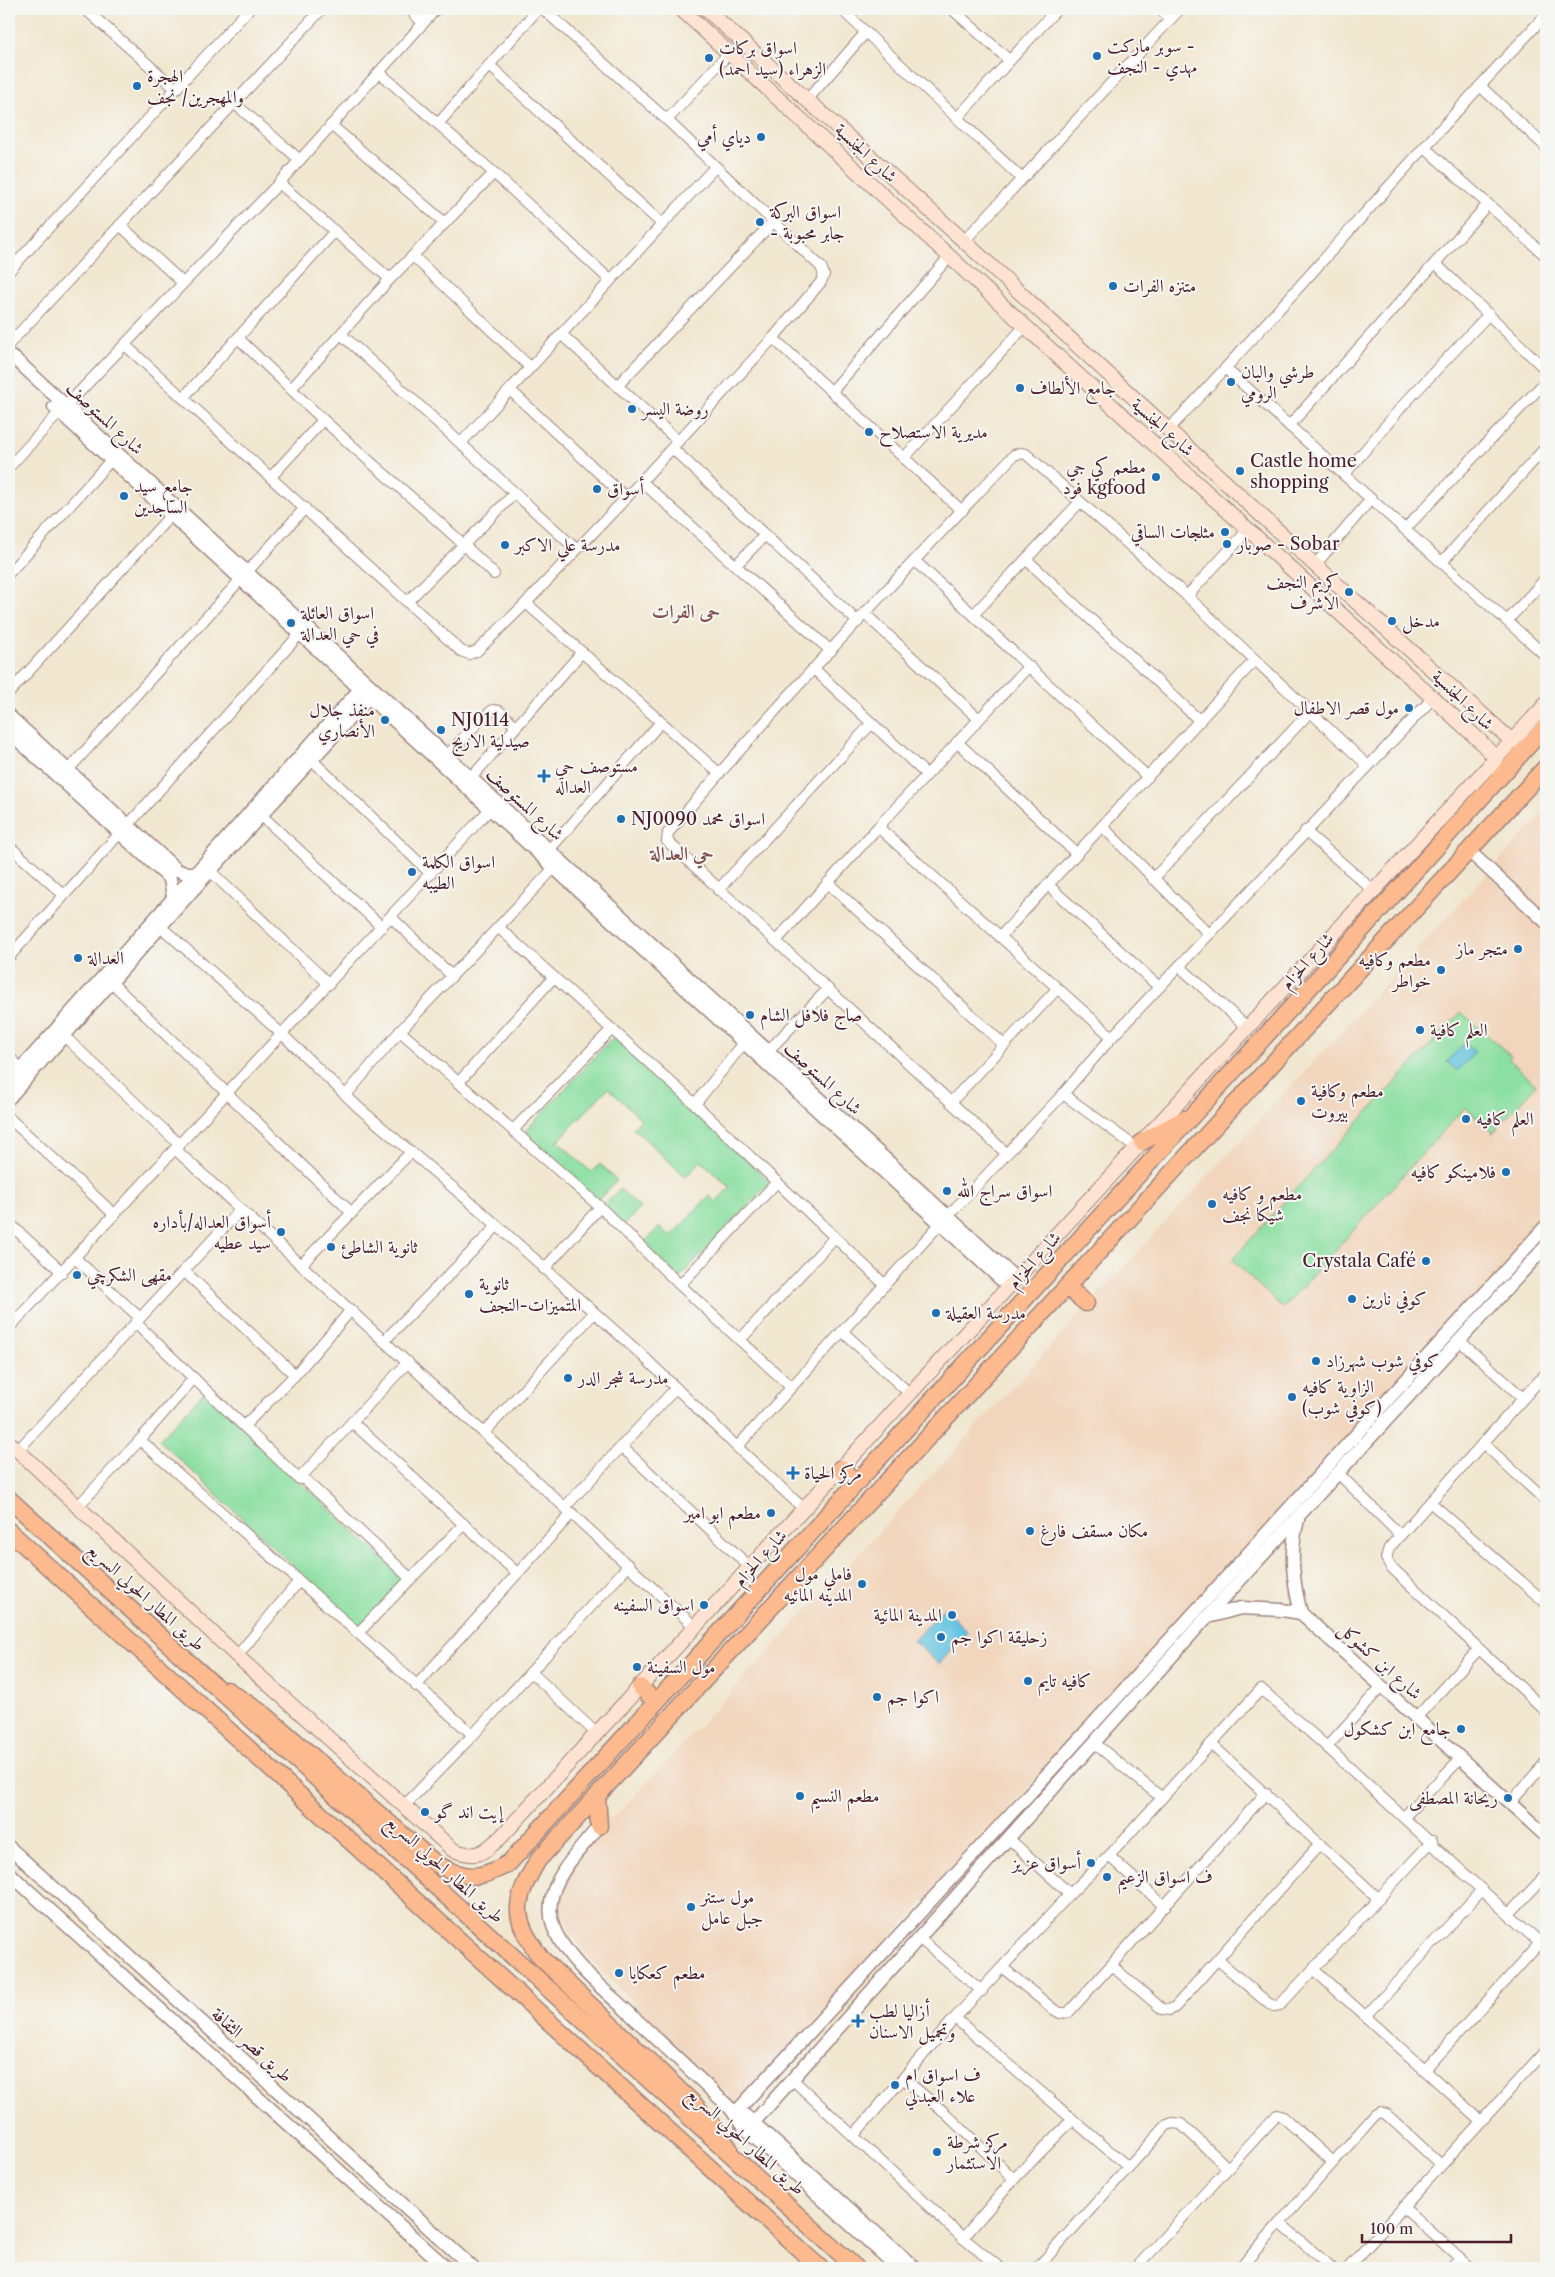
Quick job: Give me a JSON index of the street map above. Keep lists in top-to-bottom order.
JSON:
{
  "streets": {
    "main road": ["شارع الجنسية", "شارع الحزام", "طريق المطار الحولي السريع"],
    "street": ["شارع المستوصف", "شارع ابن كشوكل", "طريق قصر الثقافة"]
  },
  "crossings": [
    ["شارع الجنسية", "شارع الحزام"],
    ["شارع الحزام", "طريق المطار الحولي السريع"]
  ],
  "districts": ["حی الفرات", "حي العدالة"],
  "places": {
    "other": [
      "سوبر ماركت - مهدي - النجف",
      "اسواق بركات الزهراء (سيد احمد)",
      "الهجرة والمهجرين/ نجف",
      "دياي أمي",
      "اسواق البركة - جابر محبوبة",
      "متنزه الفرات",
      "طرشي والبان الرومي",
      "جامع الألطاف",
      "روضة اليسر",
      "مديرية الاستصلاح",
      "Castle home shopping",
      "مطعم کي جي فود kgfood",
      "أسواق",
      "جامع سيد الساجدين",
      "مثلجات الساقي",
      "صوبار - Sobar",
      "مدرسة علي الاكبر",
      "كريم النجف الاشرف",
      "مدخل",
      "اسواق العائلة في حي العدالة",
      "مول قصر الاطفال",
      "منفذ جلال الأنصاري",
      "NJ0114 صيدلية الاريج",
      "NJ0090 اسواق محمد",
      "اسواق الكلمة الطيبه",
      "متجر ماز",
      "العدالة",
      "مطعم وكافيه خواطر",
      "صاج فلافل الشام",
      "العلم كافية",
      "مطعم وكافية بيروت",
      "العلم كافيه",
      "فلامينكو كافيه",
      "اسواق سراج الله",
      "مطعم و كافيه شيكا نجف",
      "أسواق العداله/بأداره سيد عطيه",
      "ثانوية الشاطئ",
      "Crystala Café",
      "مقهى الشكرچي",
      "ثانوية المتميزات-النجف",
      "كوفي نارين",
      "مدرسة العقيلة",
      "كوفي شوب شهرزاد",
      "مدرسة شجر الدر",
      "الزاوية كافيه (كوفي شوب)",
      "مطعم ابو امير",
      "مكان مسقف فارغ",
      "فاملي مول المدينه المائيه",
      "اسواق السفينه",
      "المدينة المائية",
      "زحليقة اكوا جم",
      "مول السفينة",
      "كافيه تايم",
      "اكوا جم",
      "جامع ابن كشكول",
      "مطعم النسيم",
      "ريحانة المصطفى",
      "إيت اند گو",
      "أسواق عزيز",
      "ف اسواق الزعيم",
      "مول ستنر جبل عامل",
      "مطعم كعكايا",
      "ف اسواق ام علاء العبدلي",
      "مركز شرطة الاستثمار"
    ],
    "health": ["مستوصف حي العداله", "مركز الحياة", "أزاليا لطب وتجميل الاسنان"]
  },
  "scale_bar": "100 m"
}
